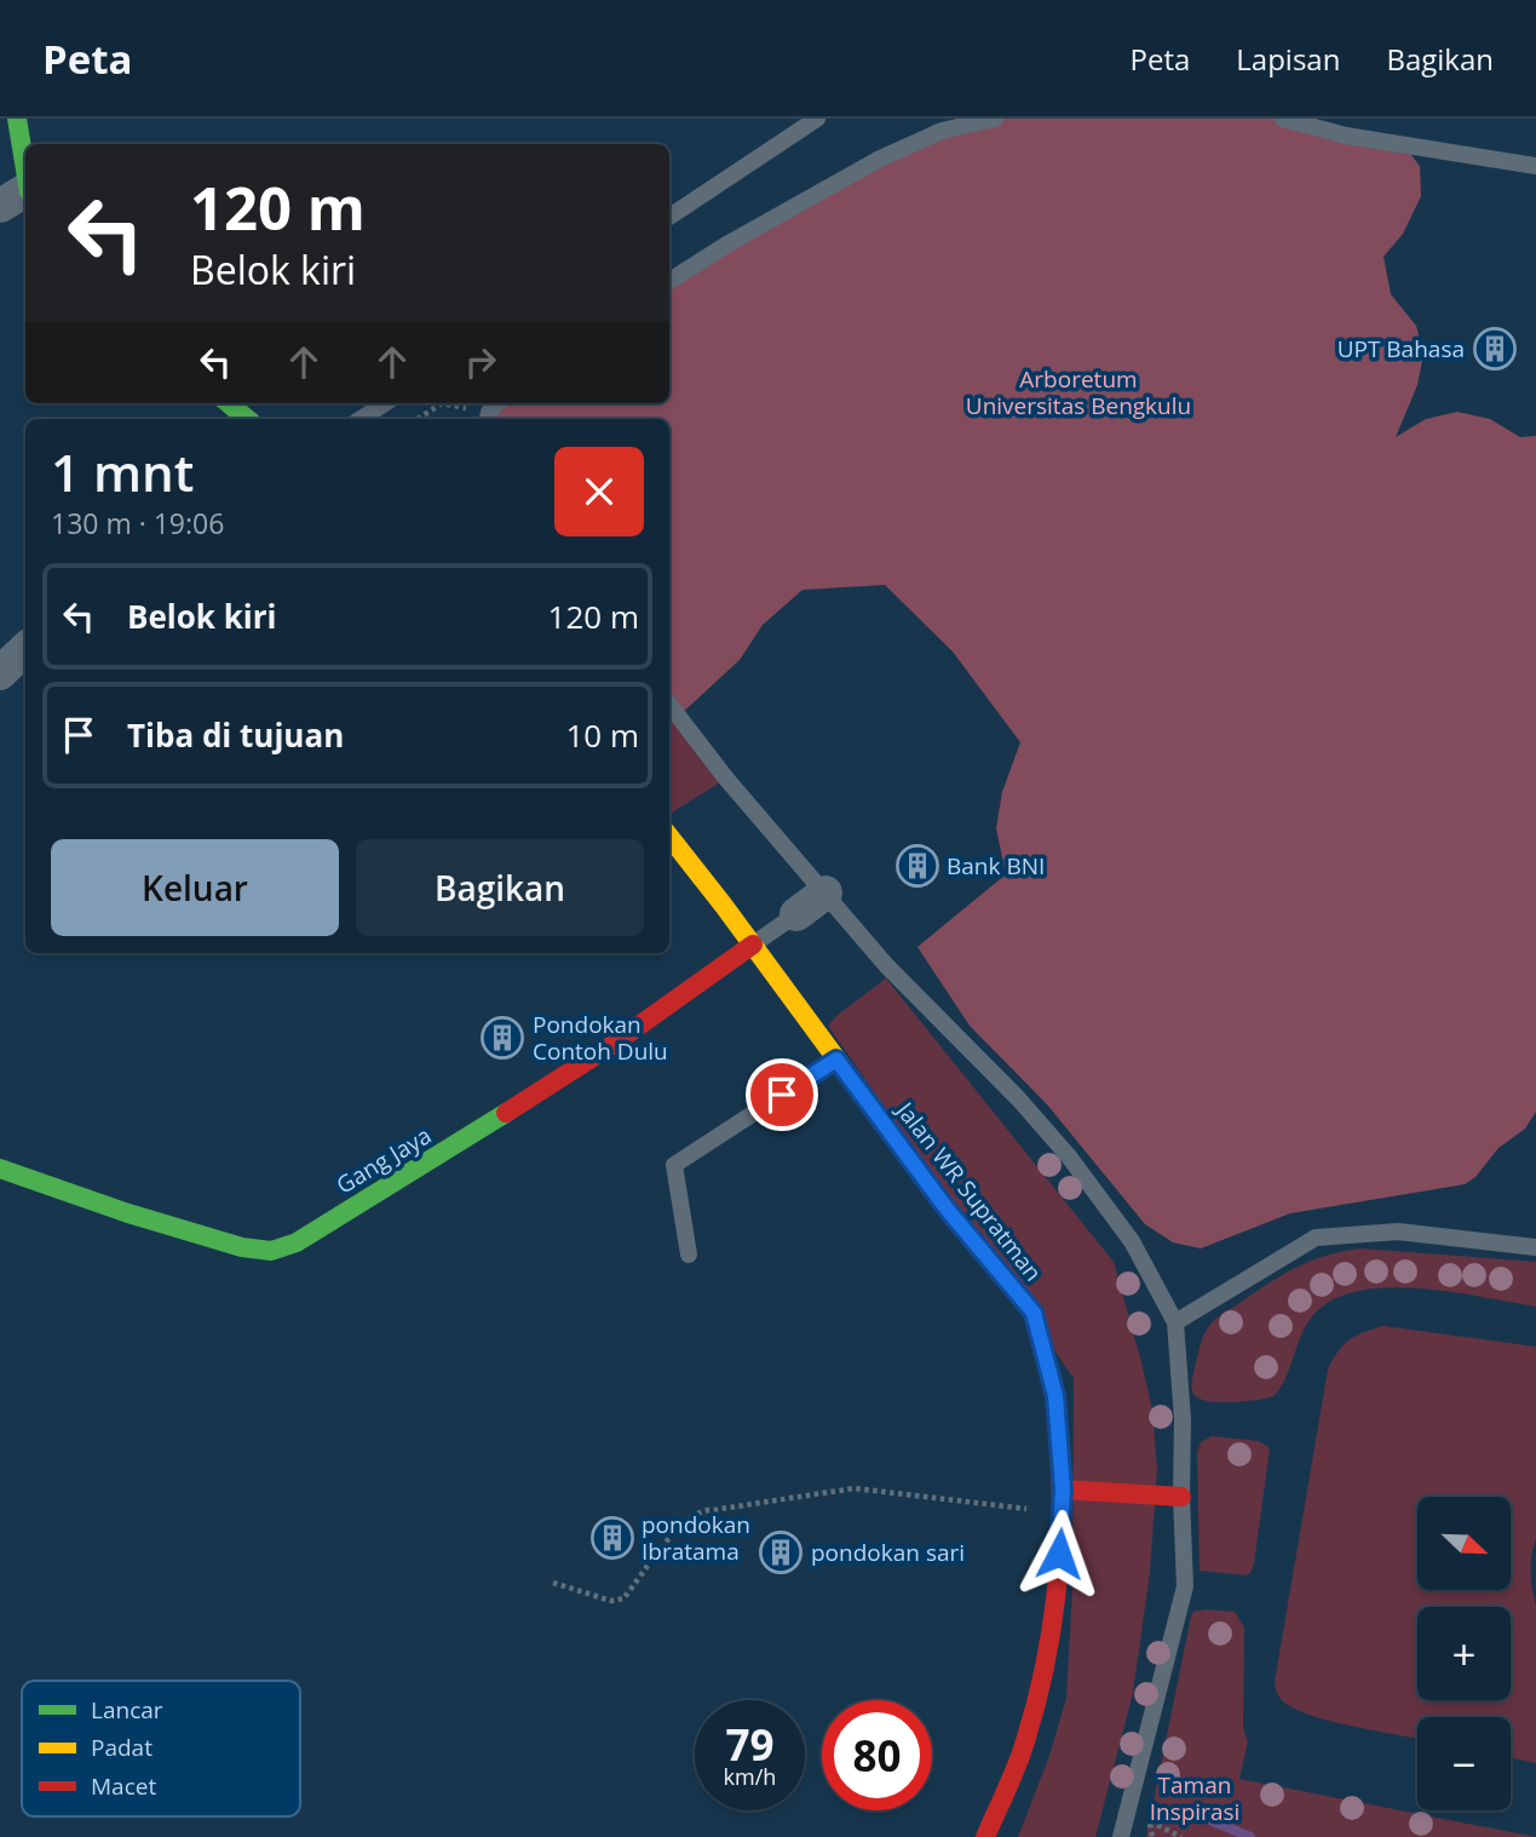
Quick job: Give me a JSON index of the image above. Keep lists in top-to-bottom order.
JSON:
{
  "streets": {
    "main road": ["Gang Jaya", "Jalan WR Supratman"]
  },
  "crossings": [
    ["Gang Jaya", "Jalan WR Supratman"]
  ],
  "parks": ["Arboretum Universitas Bengkulu", "Taman Inspirasi"],
  "places": {
    "building": [
      "UPT Bahasa",
      "Bank BNI",
      "Pondokan Contoh Dulu",
      "pondokan Ibratama",
      "pondokan sari"
    ]
  },
  "legend": ["Lancar", "Padat", "Macet"],
  "north": "bottom right",
  "page": {
    "header": "Peta",
    "nav": ["Peta", "Lapisan", "Bagikan"],
    "turn": ["120 m", "Belok kiri"],
    "heading": ["1 mnt", "130 m · 19:06"],
    "list": [
      {
        "name": "Belok kiri",
        "value": "120 m"
      },
      {
        "name": "Tiba di tujuan",
        "value": "10 m"
      }
    ],
    "buttons": ["Keluar", "Bagikan"],
    "map_buttons": ["+", "−"],
    "speed": "79 km/h",
    "limit": "80"
  }
}
